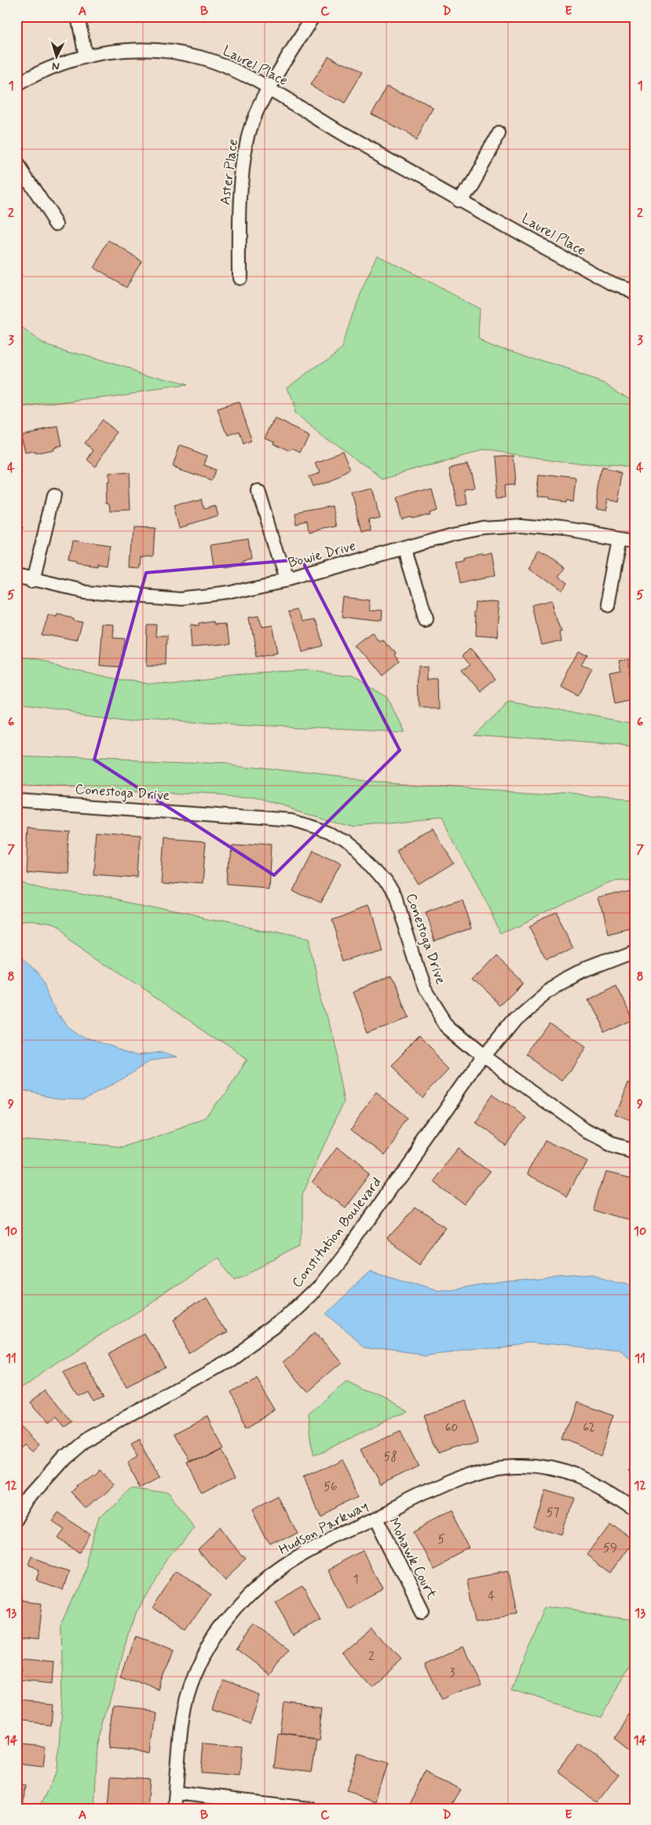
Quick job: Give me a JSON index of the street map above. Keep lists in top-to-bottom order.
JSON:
{
  "streets": {
    "street": [
      "Laurel Place",
      "Aster Place",
      "Bowie Drive",
      "Conestoga Drive",
      "Constitution Boulevard",
      "Hudson Parkway",
      "Mohawk Court"
    ]
  },
  "crossings": [
    ["Laurel Place", "Aster Place"],
    ["Conestoga Drive", "Constitution Boulevard"],
    ["Hudson Parkway", "Mohawk Court"]
  ],
  "house_numbers": [
    "60",
    "62",
    "58",
    "56",
    "57",
    "5",
    "59",
    "1",
    "4",
    "2",
    "3"
  ],
  "north": "bottom",
  "grid": {
    "columns": [
      "A",
      "B",
      "C",
      "D",
      "E"
    ],
    "rows": [
      "1",
      "2",
      "3",
      "4",
      "5",
      "6",
      "7",
      "8",
      "9",
      "10",
      "11",
      "12",
      "13",
      "14"
    ]
  }
}
